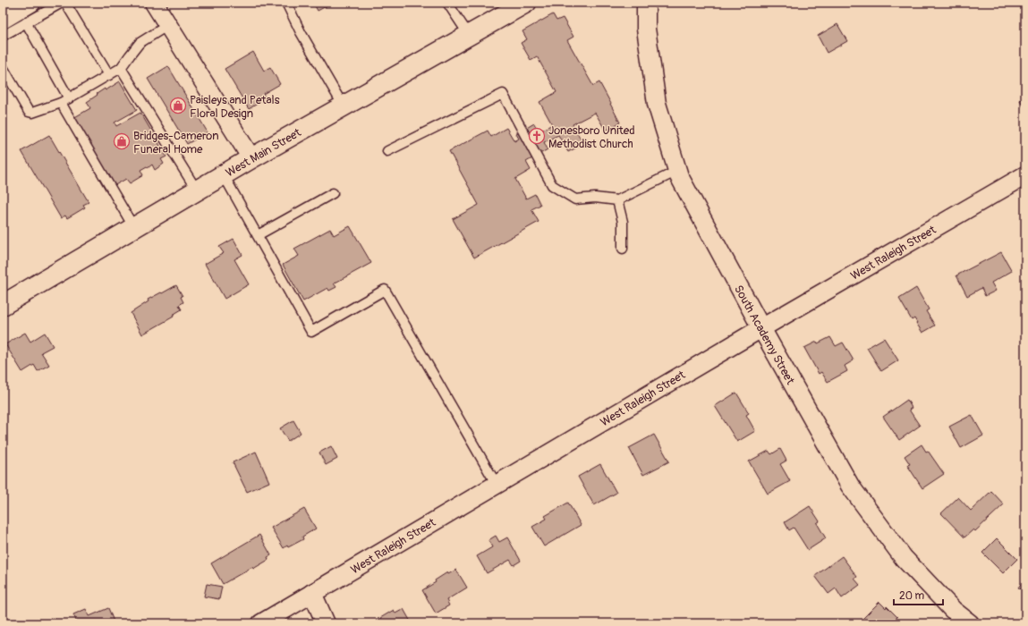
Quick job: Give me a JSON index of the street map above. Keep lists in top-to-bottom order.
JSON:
{
  "streets": {
    "main road": ["West Main Street"],
    "street": ["West Raleigh Street", "South Academy Street"]
  },
  "crossings": [
    ["West Raleigh Street", "South Academy Street"]
  ],
  "places": {
    "shop": ["Paisleys and Petals Floral Design", "Bridges-Cameron Funeral Home"],
    "church": ["Jonesboro United Methodist Church"]
  },
  "scale_bar": "20 m"
}
